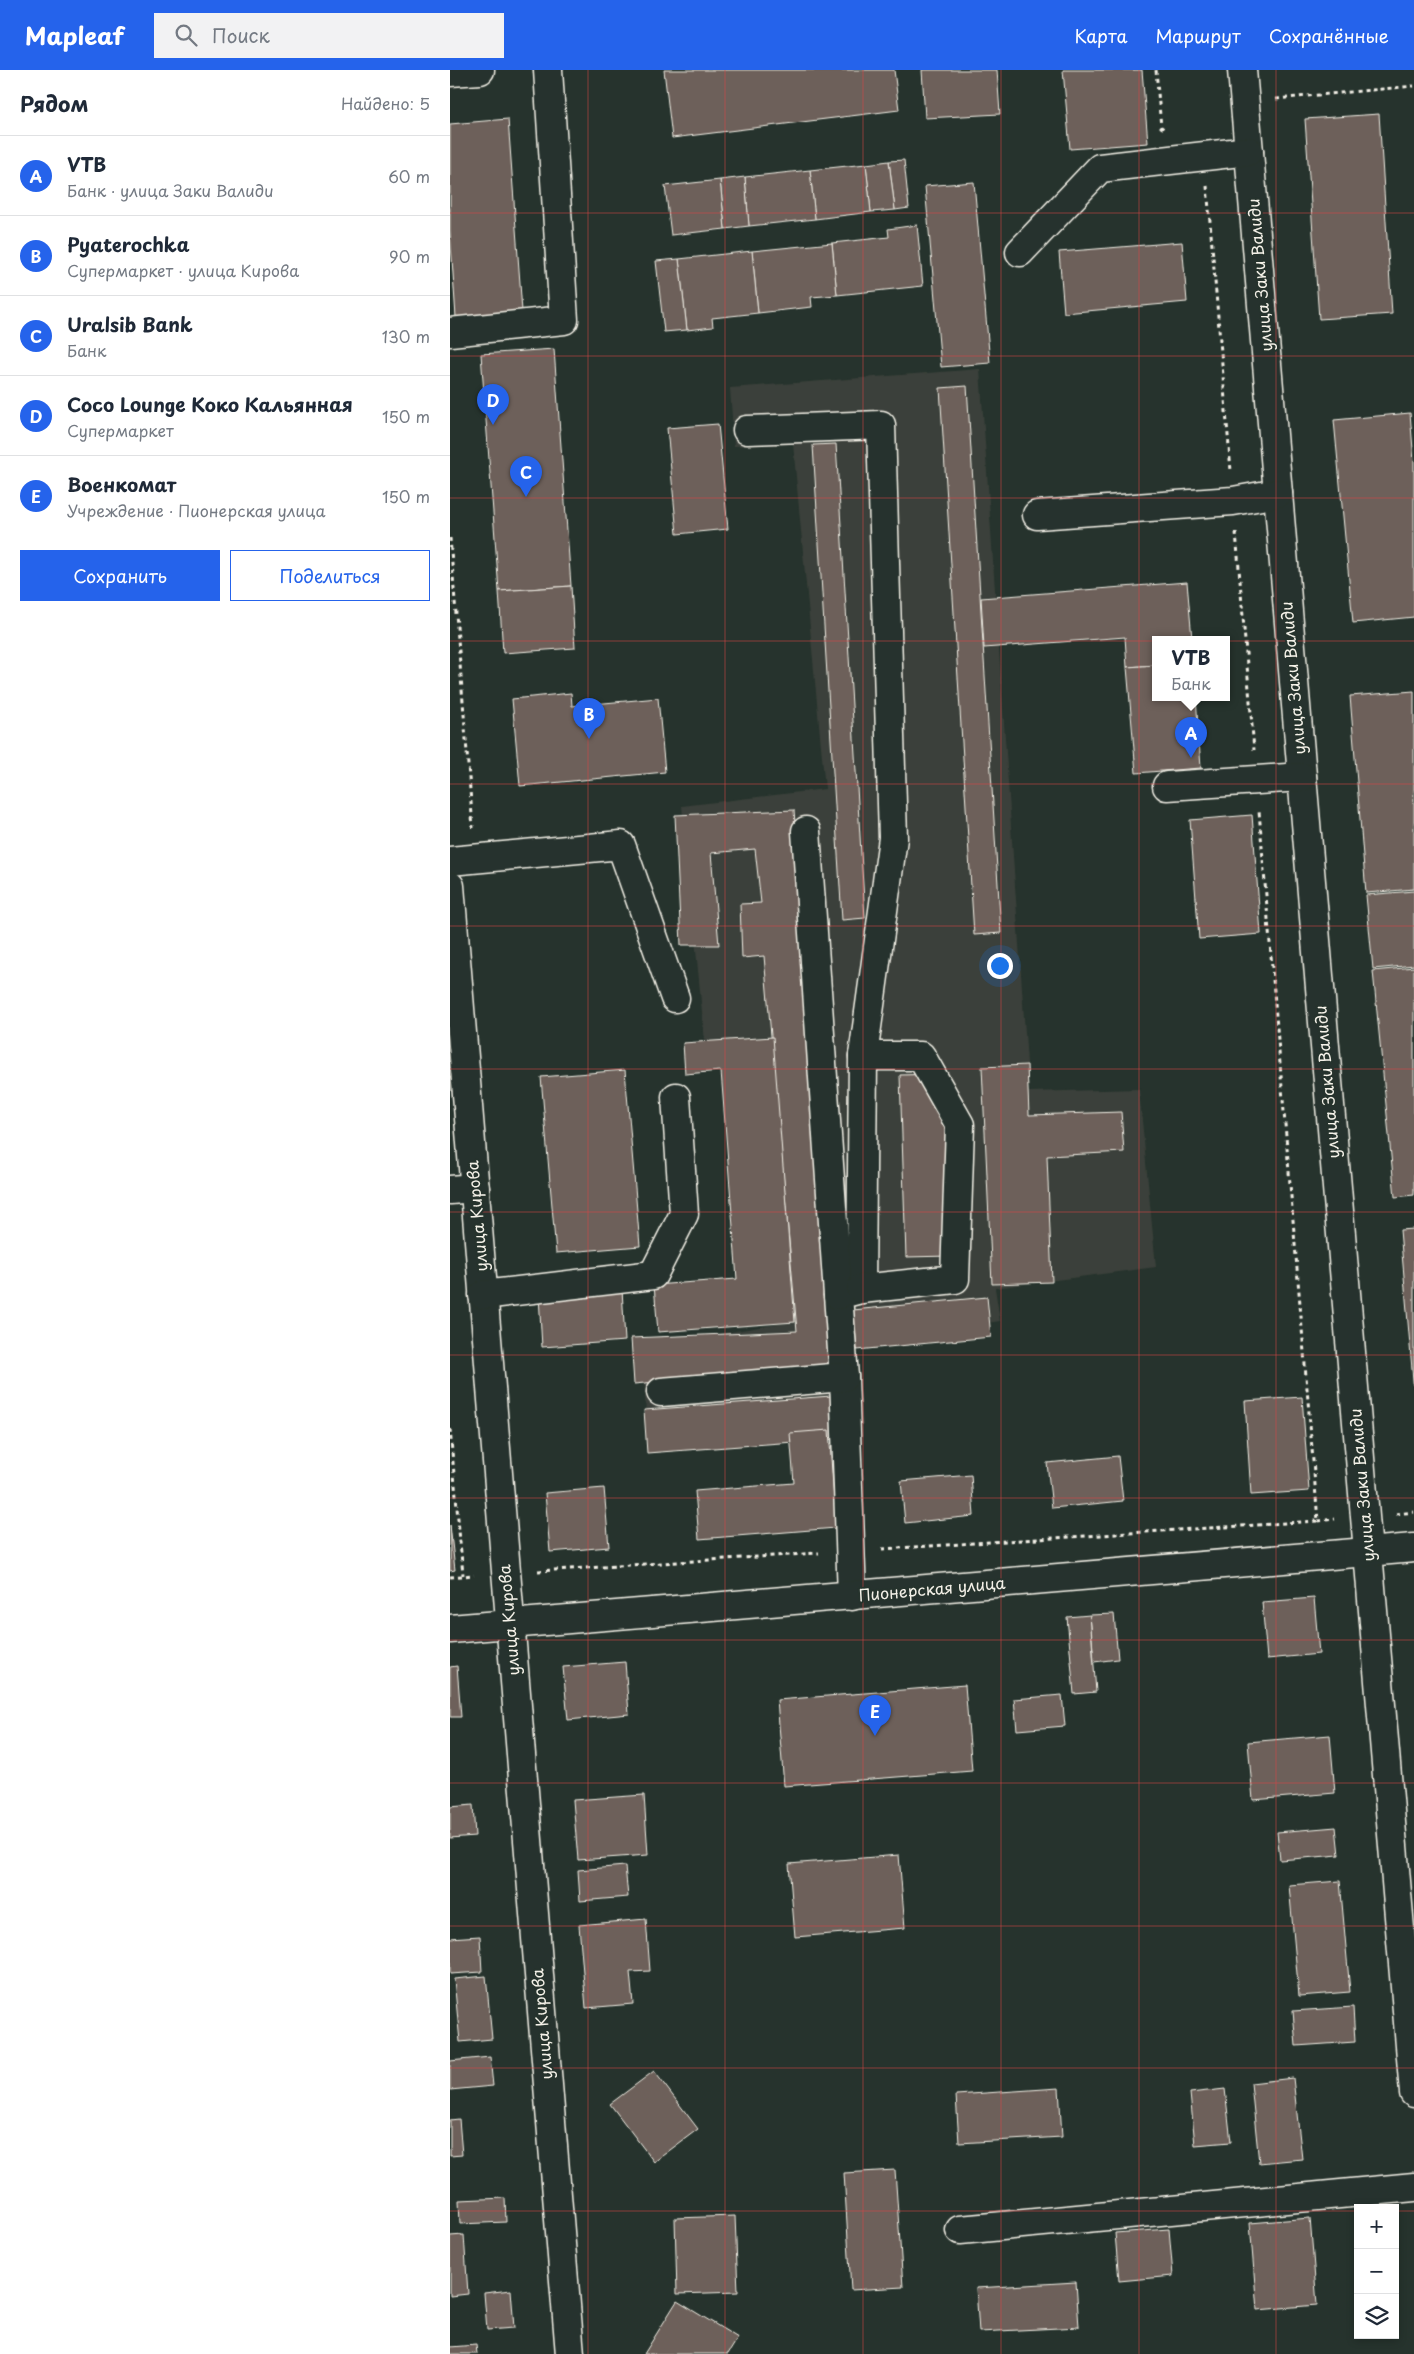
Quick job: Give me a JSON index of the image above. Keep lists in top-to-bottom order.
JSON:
{
  "streets": {
    "street": ["улица Заки Валиди", "улица Кирова", "Пионерская улица"]
  },
  "crossings": [
    ["улица Заки Валиди", "Пионерская улица"],
    ["улица Кирова", "Пионерская улица"]
  ],
  "page": {
    "header": "Mapleaf",
    "search": "Поиск",
    "nav": ["Карта", "Маршрут", "Сохранённые"],
    "heading": ["Рядом", "Найдено: 5"],
    "list": [
      {
        "mark": "A",
        "name": "VTB",
        "note": "Банк · улица Заки Валиди",
        "value": "60 m"
      },
      {
        "mark": "B",
        "name": "Pyaterochka",
        "note": "Супермаркет · улица Кирова",
        "value": "90 m"
      },
      {
        "mark": "C",
        "name": "Uralsib Bank",
        "note": "Банк",
        "value": "130 m"
      },
      {
        "mark": "D",
        "name": "Coco Lounge Коко Кальянная",
        "note": "Супермаркет",
        "value": "150 m"
      },
      {
        "mark": "E",
        "name": "Военкомат",
        "note": "Учреждение · Пионерская улица",
        "value": "150 m"
      }
    ],
    "pins": [
      "D",
      "C",
      "B",
      "A",
      "E"
    ],
    "buttons": ["Сохранить", "Поделиться"],
    "popup": ["VTB", "Банк"],
    "map_buttons": ["+", "−"]
  }
}
